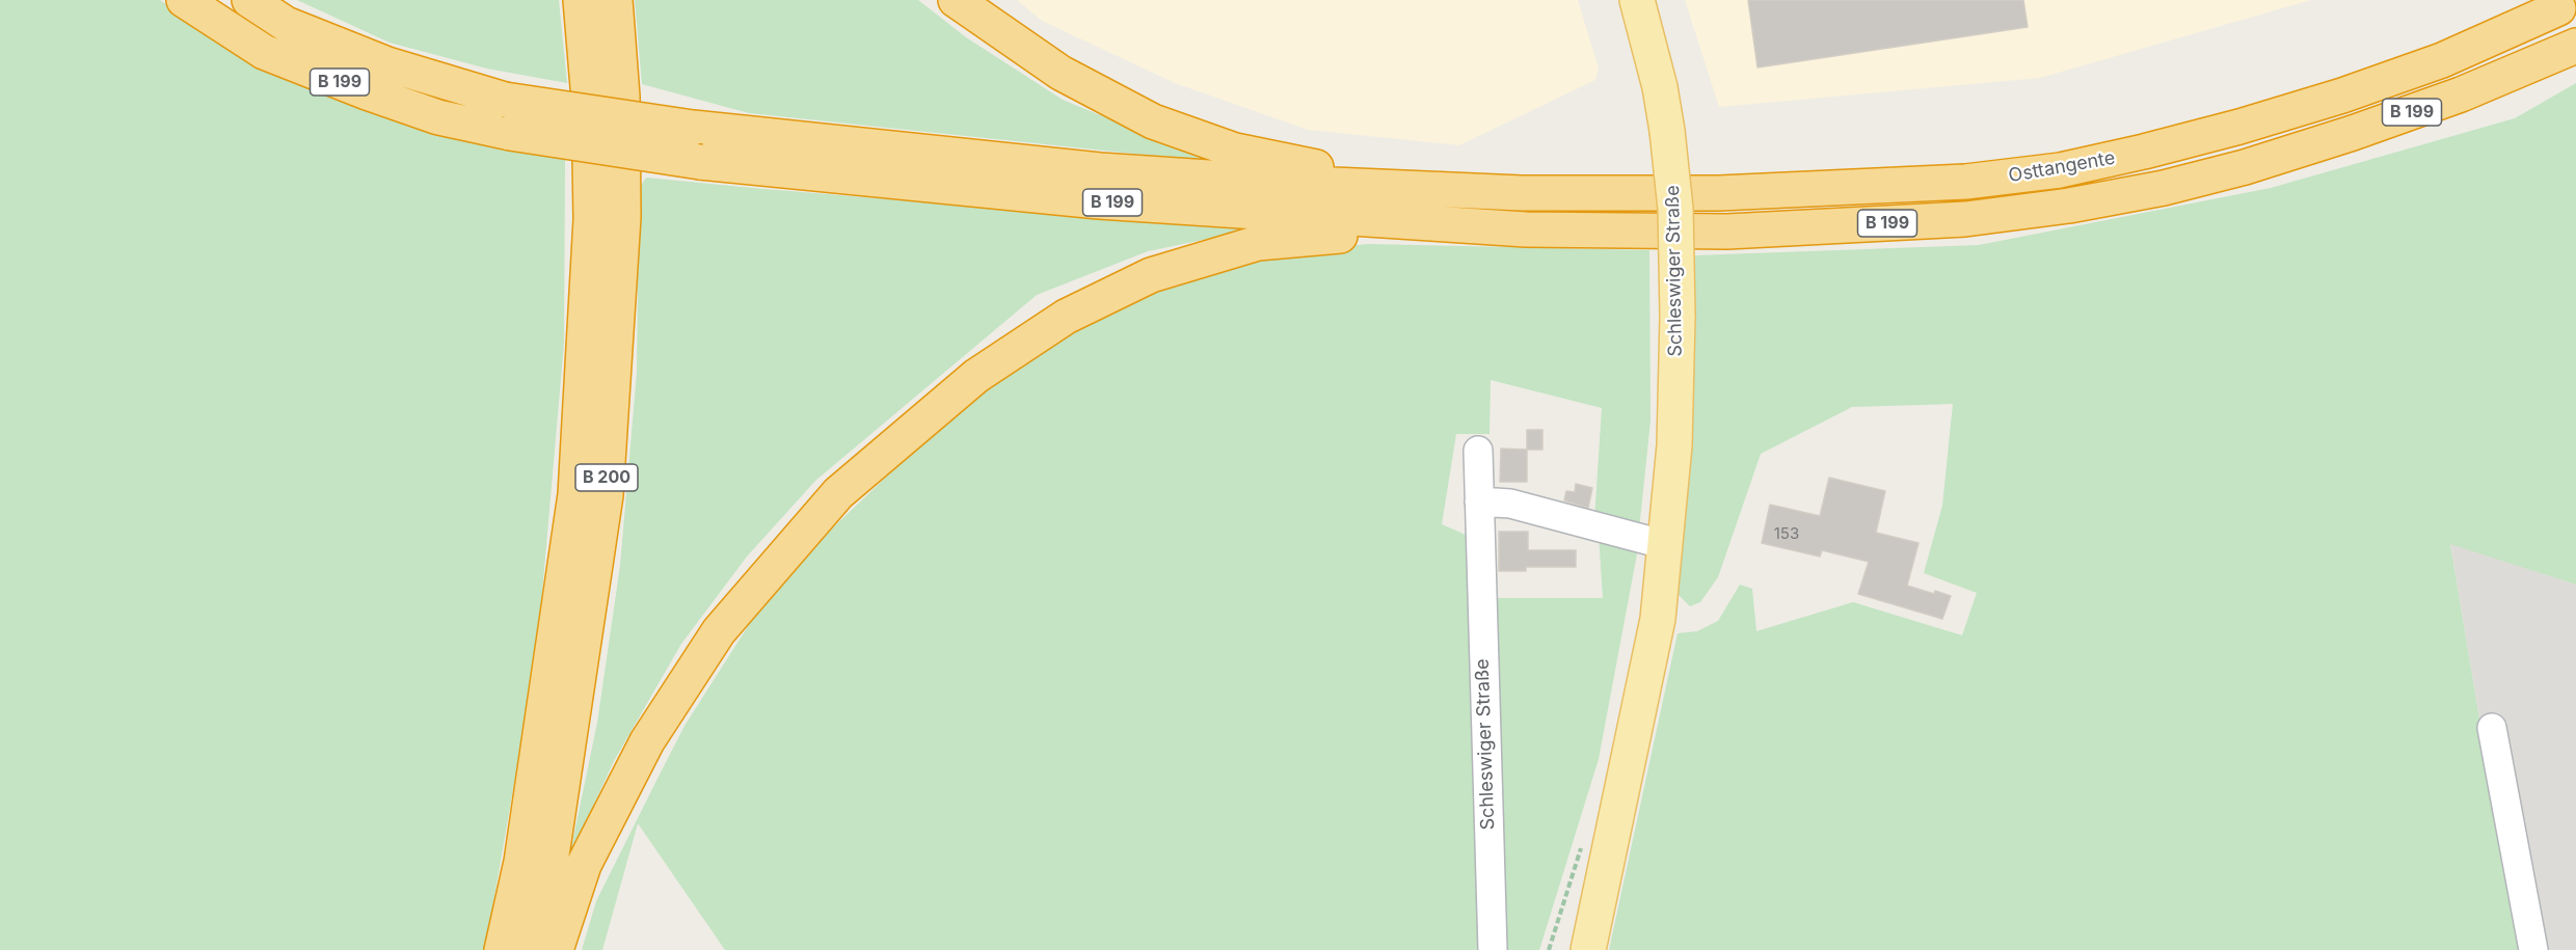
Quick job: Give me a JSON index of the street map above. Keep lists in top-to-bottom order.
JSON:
{
  "streets": {
    "highway": ["B 199", "Osttangente", "B 200"],
    "main road": ["Schleswiger Straße"]
  },
  "crossings": [
    ["B 199", "Osttangente"]
  ],
  "house_numbers": ["153"]
}
